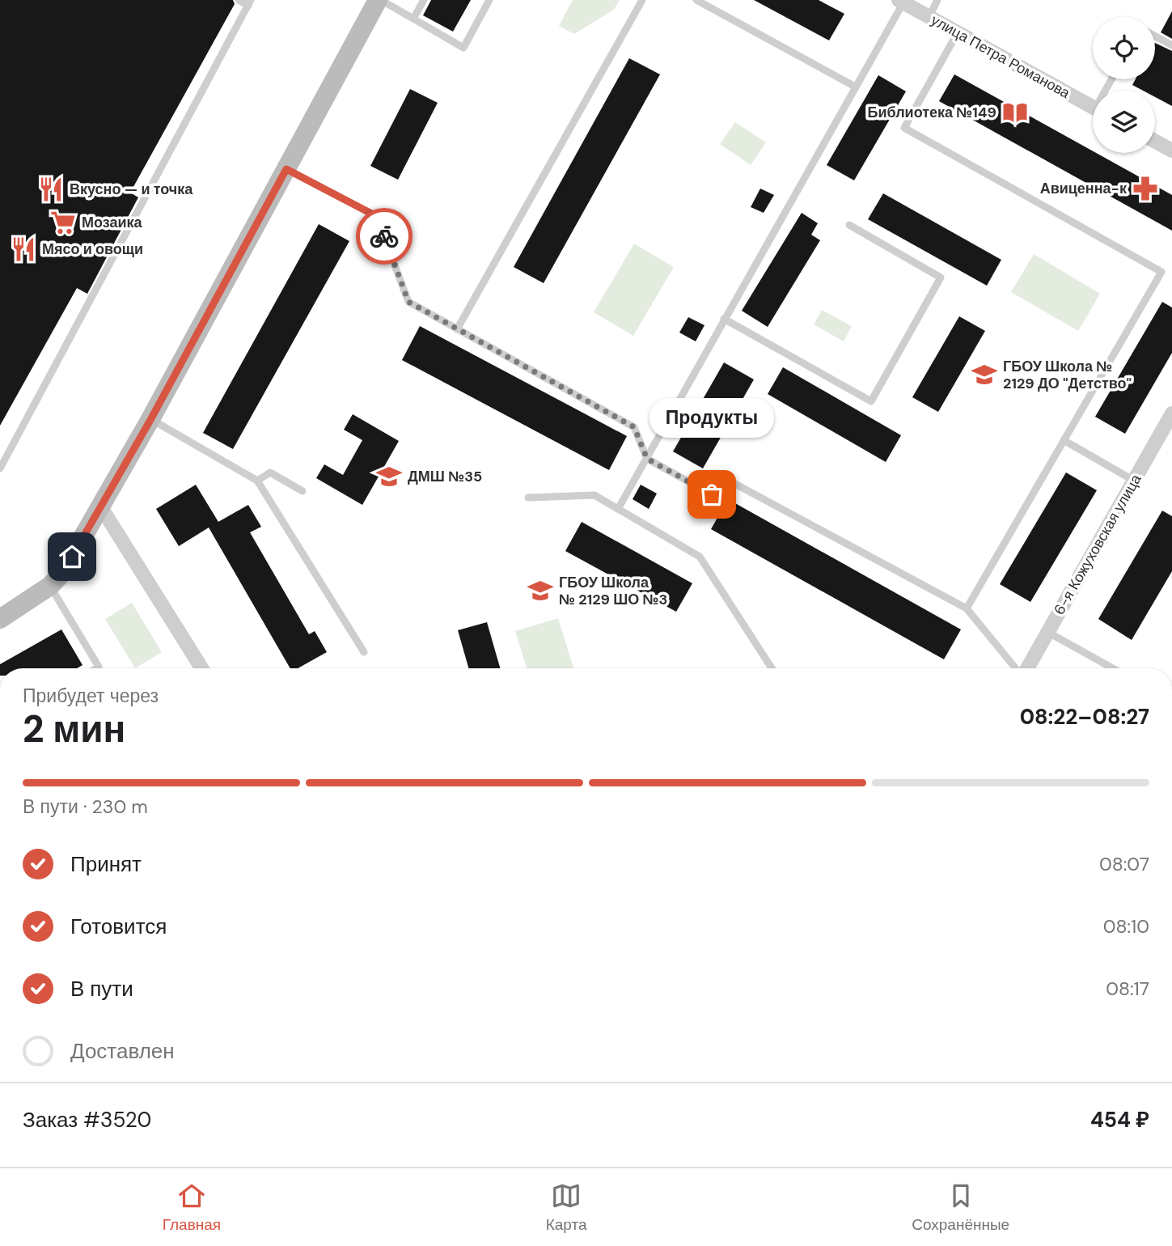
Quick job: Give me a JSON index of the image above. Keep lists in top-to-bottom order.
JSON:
{
  "streets": {
    "street": ["улица Петра Романова", "6-я Кожуховская улица"]
  },
  "places": {
    "library": ["Библиотека №149"],
    "pharmacy": ["Авиценна-к"],
    "restaurant": ["Вкусно — и точка", "Мясо и овощи"],
    "supermarket": ["Мозаика"],
    "school or university": ["ГБОУ Школа № 2129 ДО \"Детство\"", "ДМШ №35", "ГБОУ Школа № 2129 ШО №3"],
    "other": ["Продукты"]
  },
  "page": {
    "bubble": "Продукты",
    "heading": ["2 мин", "Прибудет через", "08:22–08:27"],
    "panel": ["Заказ #3520", "454 ₽"],
    "bar": "В пути · 230 m",
    "list": [
      ["Принят", "08:07"],
      ["Готовится", "08:10"],
      ["В пути", "08:17"],
      "Доставлен"
    ],
    "tabs": ["Главная", "Карта", "Сохранённые"]
  }
}
